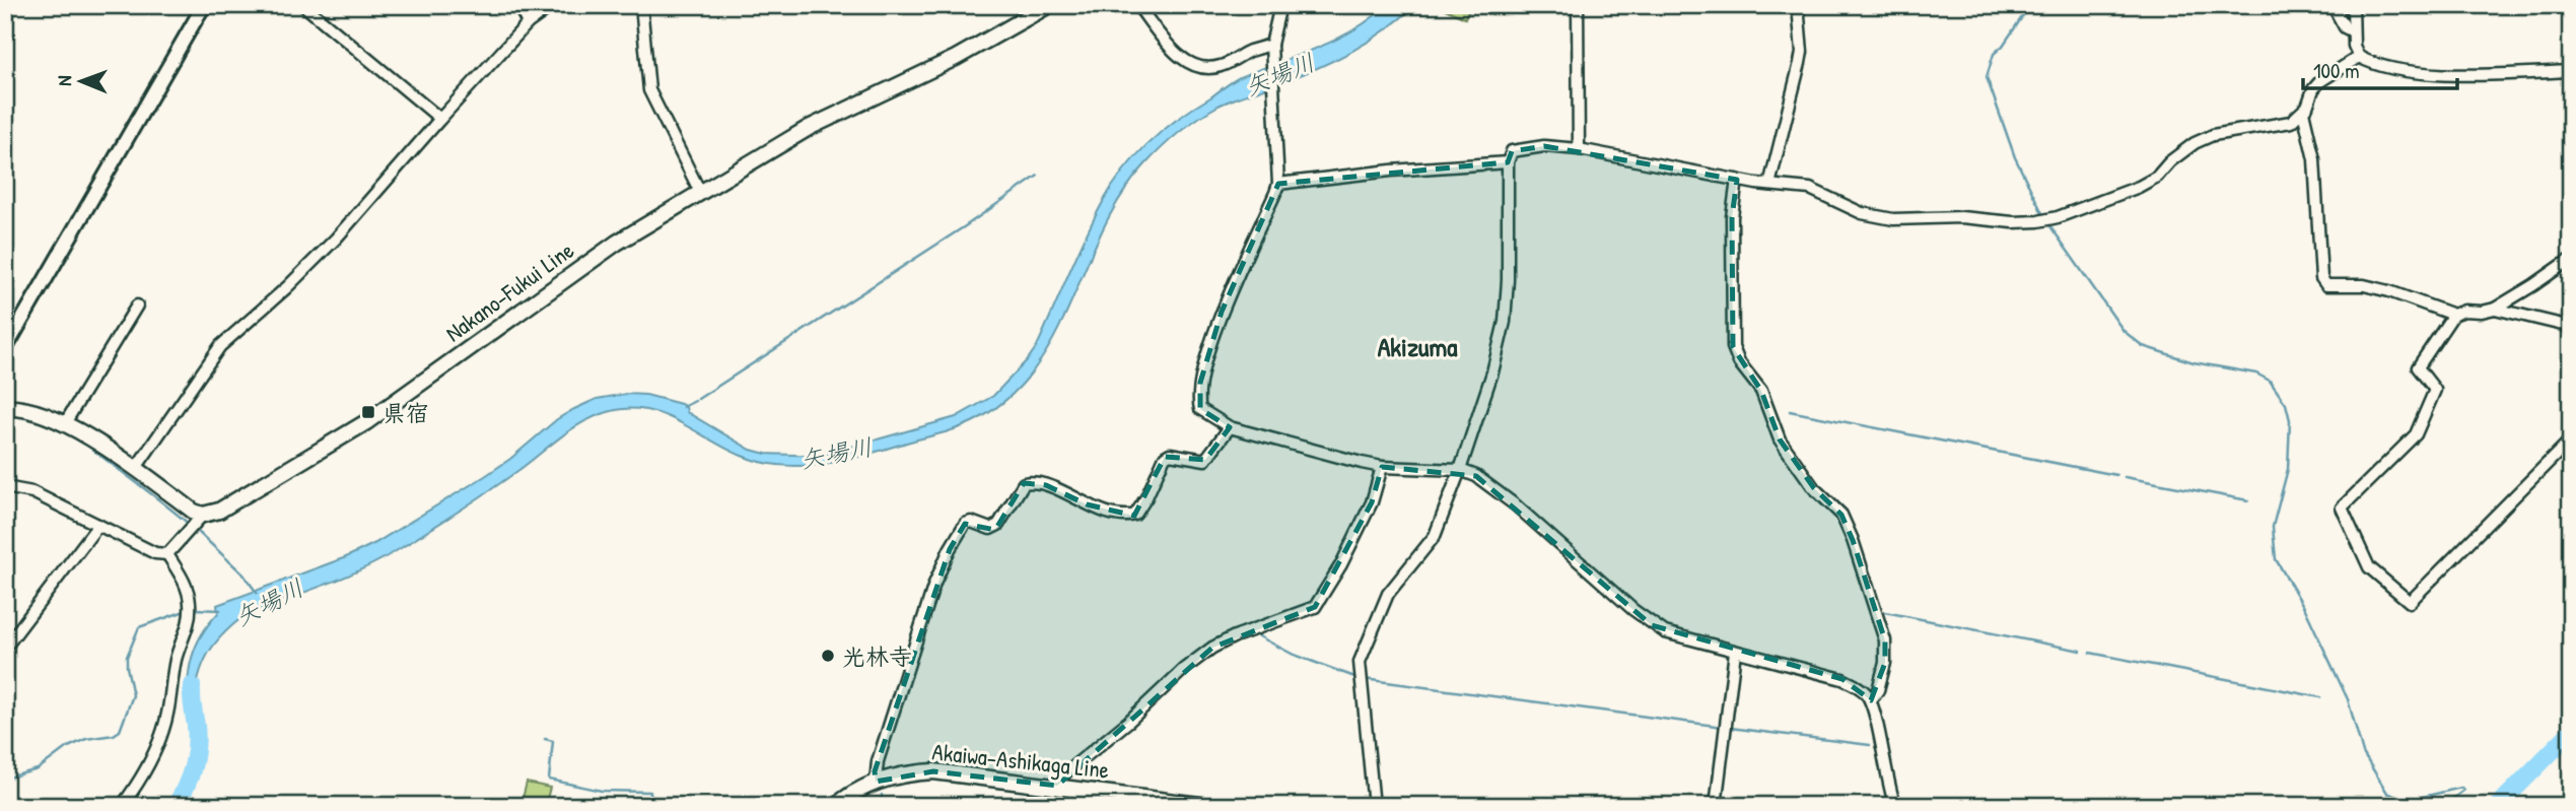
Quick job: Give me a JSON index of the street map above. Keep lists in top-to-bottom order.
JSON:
{
  "streets": {
    "main road": ["Nakano-Fukui Line", "Akaiwa-Ashikaga Line"]
  },
  "districts": ["Akizuma"],
  "water": ["矢場川"],
  "places": {
    "transit": ["県宿"],
    "other": ["光林寺"]
  },
  "scale_bar": "100 m",
  "north": "left"
}
